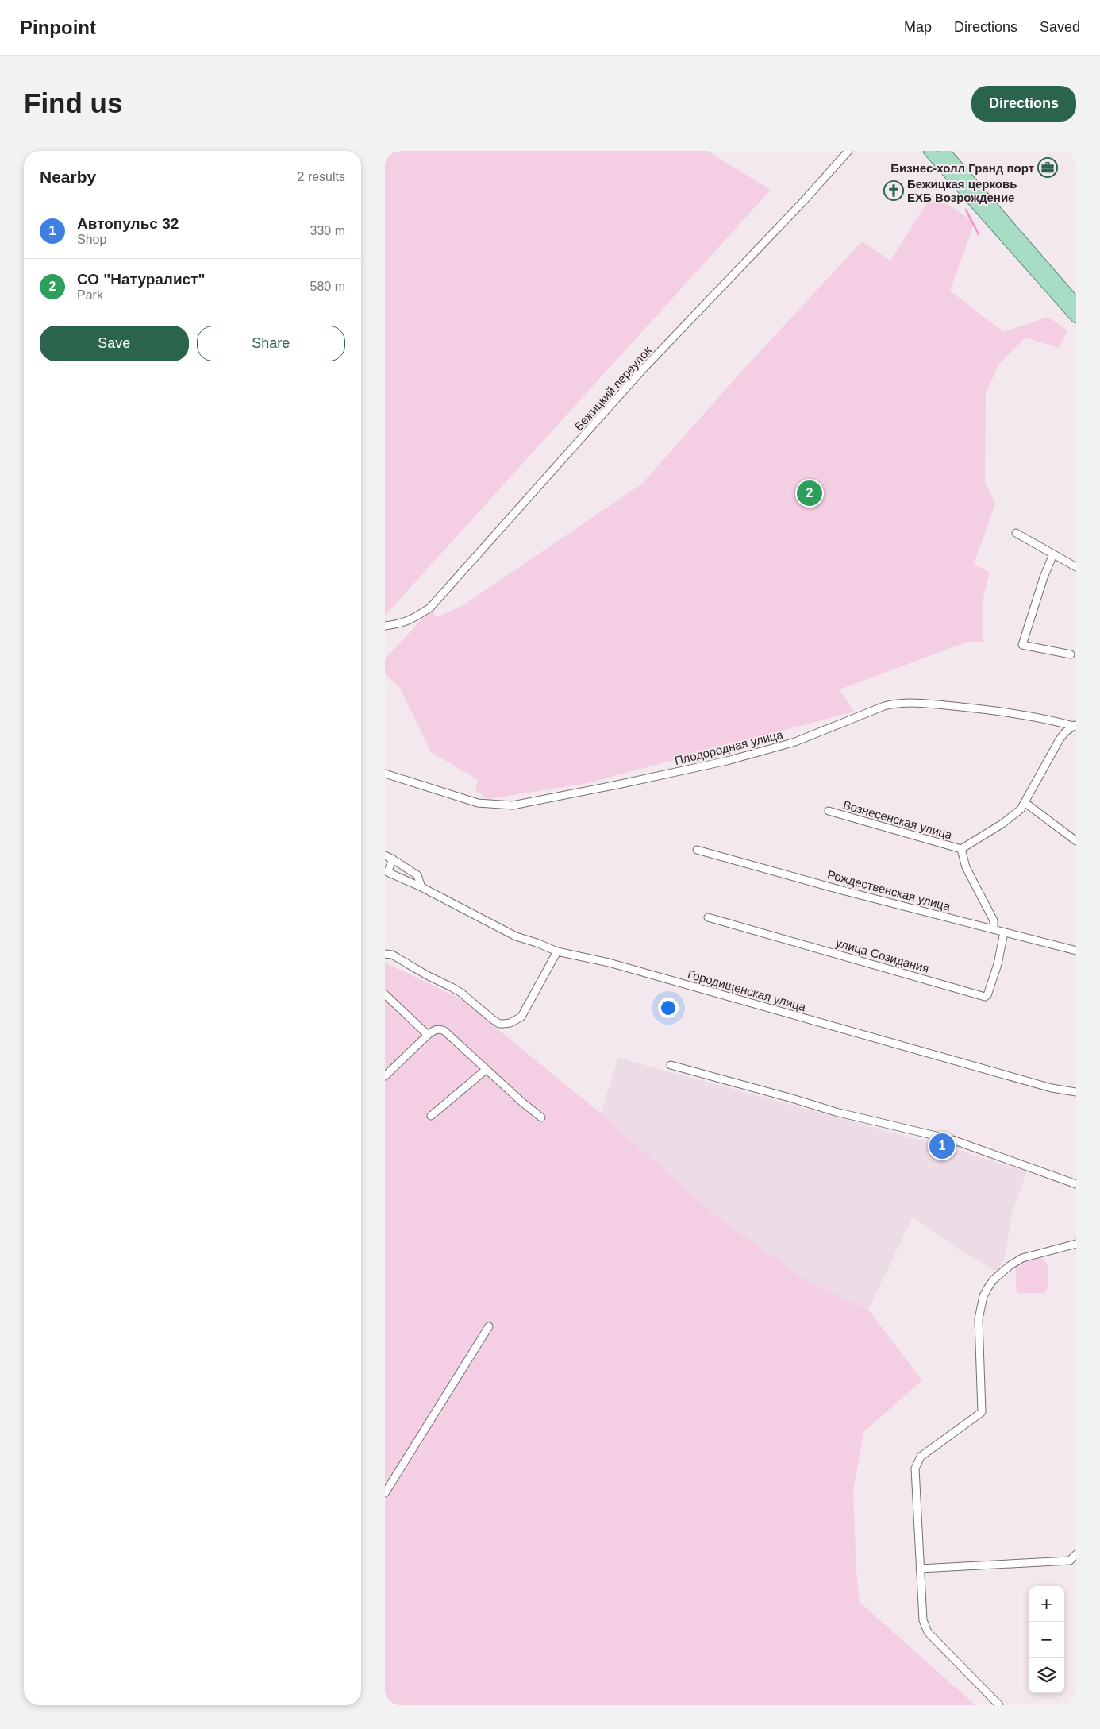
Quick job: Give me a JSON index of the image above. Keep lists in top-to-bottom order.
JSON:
{
  "streets": {
    "street": [
      "Бежицкий переулок",
      "Плодородная улица",
      "Вознесенская улица",
      "Рождественская улица",
      "улица Созидания",
      "Городищенская улица"
    ]
  },
  "crossings": [
    ["Рождественская улица", "улица Созидания"]
  ],
  "places": {
    "office": ["Бизнес-холл Гранд порт"],
    "church": ["Бежицкая церковь ЕХБ Возрождение"]
  },
  "page": {
    "header": "Pinpoint",
    "nav": ["Map", "Directions", "Saved"],
    "buttons": [
      "Directions",
      ["Save", "Share"]
    ],
    "title": "Find us",
    "heading": ["Nearby", "2 results"],
    "list": [
      {
        "mark": "1",
        "name": "Автопульс 32",
        "note": "Shop",
        "value": "330 m"
      },
      {
        "mark": "2",
        "name": "СО \"Натуралист\"",
        "note": "Park",
        "value": "580 m"
      }
    ],
    "pins": ["2", "1"],
    "map_buttons": ["+", "−"]
  }
}
